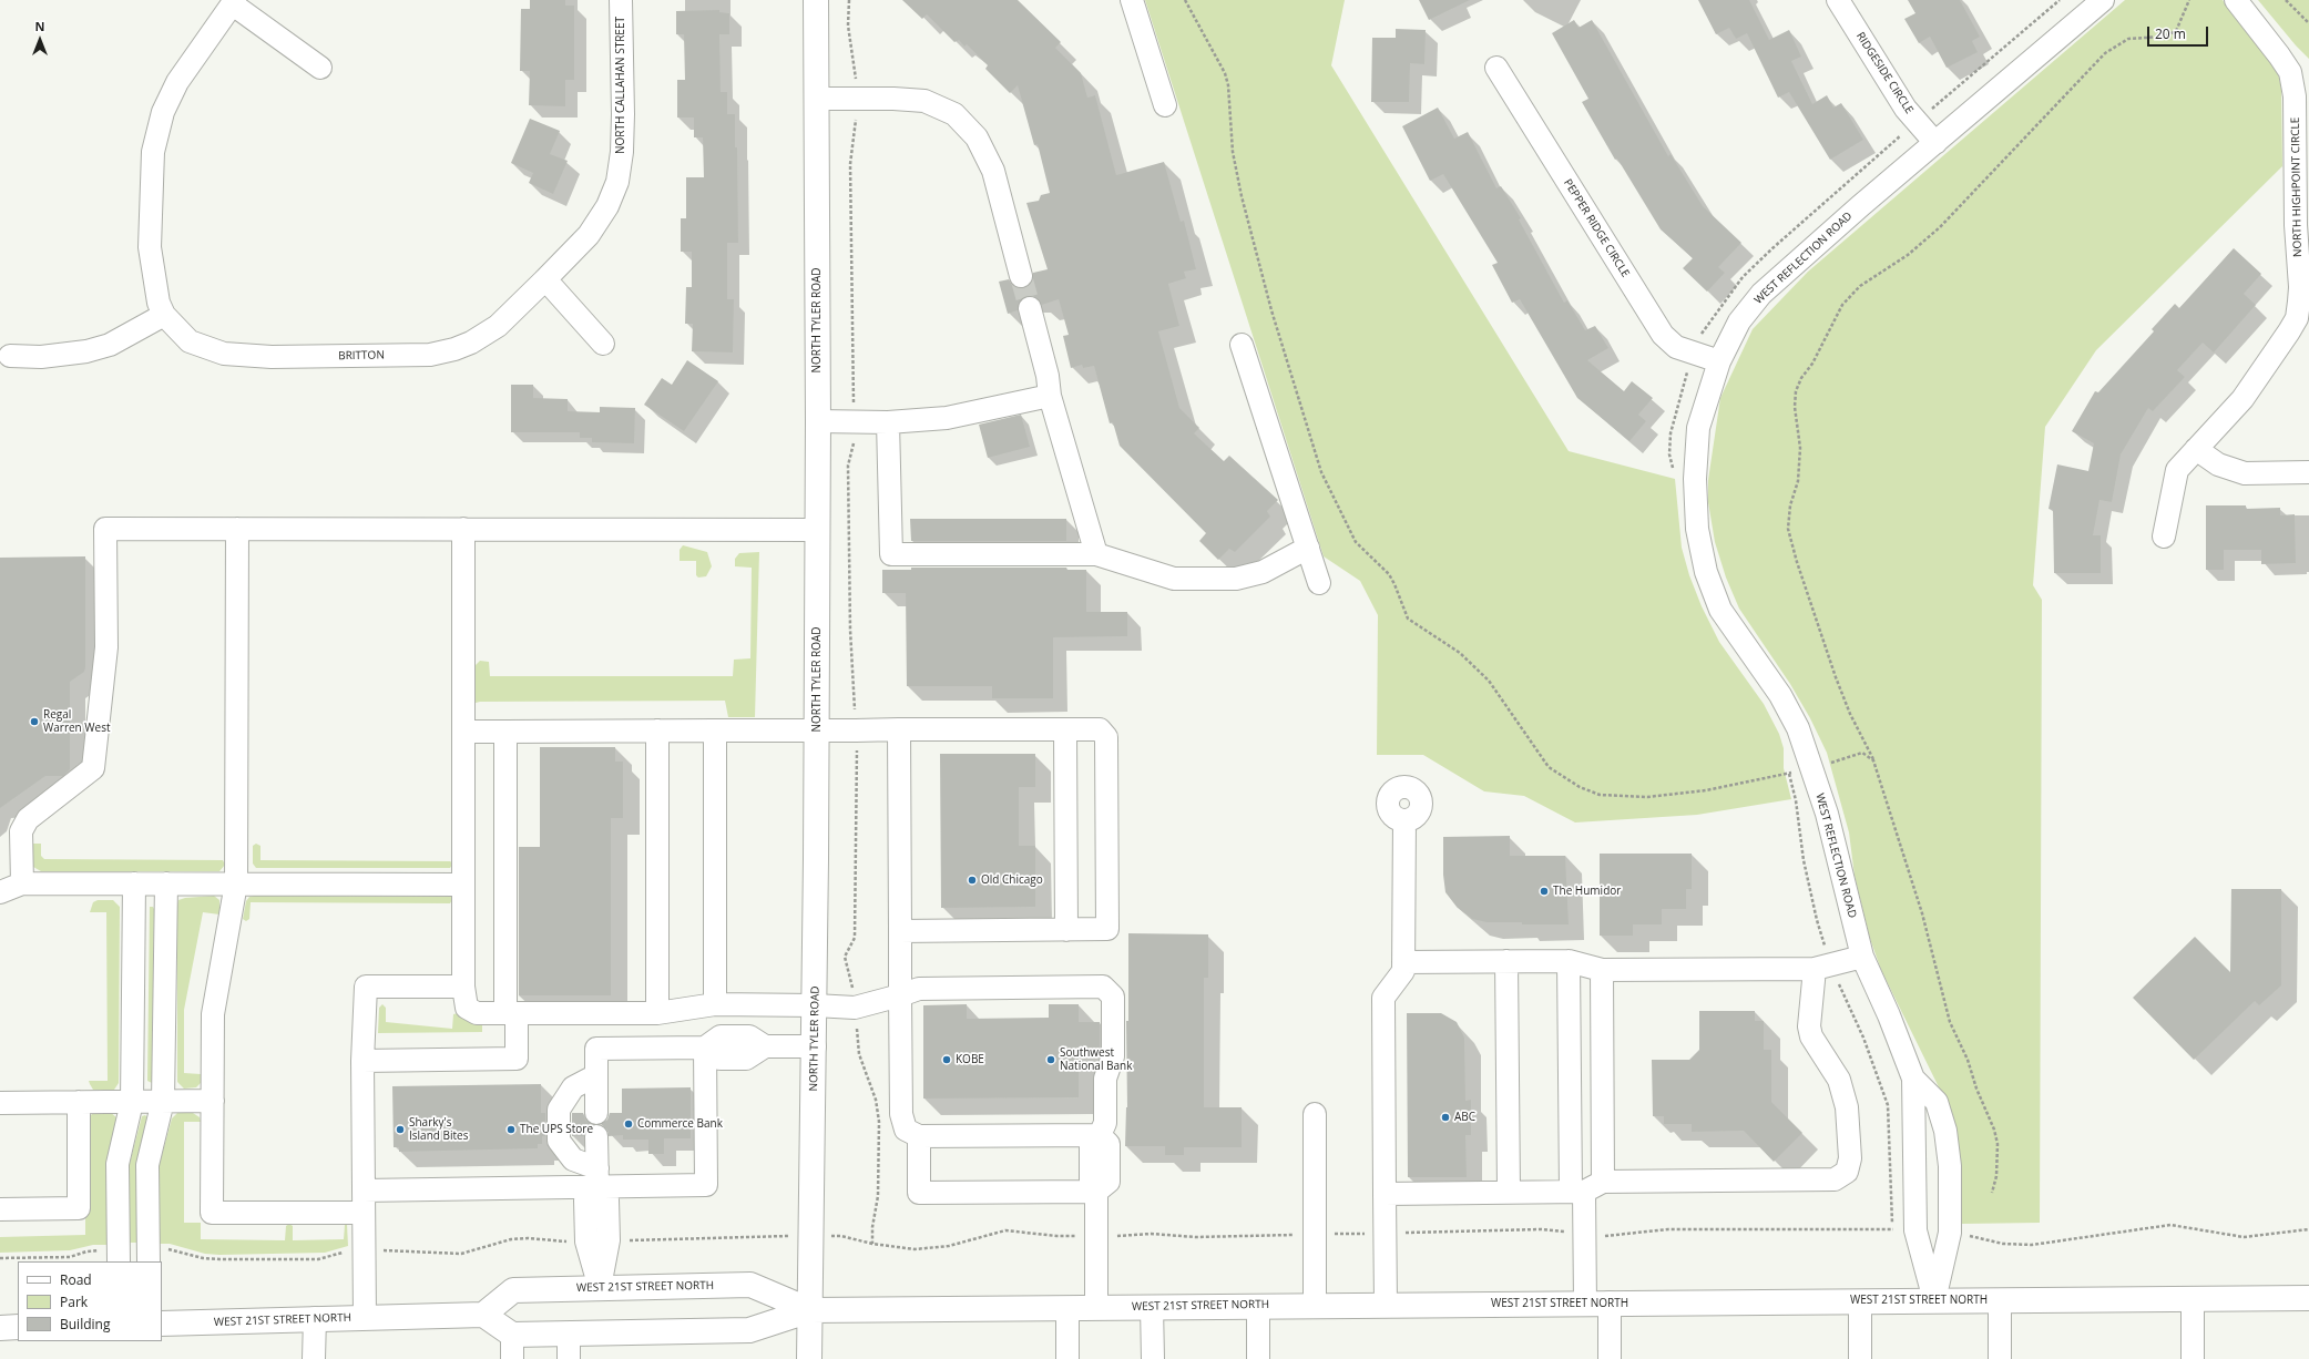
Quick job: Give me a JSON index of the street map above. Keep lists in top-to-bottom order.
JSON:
{
  "streets": {
    "main road": ["NORTH TYLER ROAD", "WEST 21ST STREET NORTH"],
    "street": [
      "RIDGESIDE CIRCLE",
      "NORTH CALLAHAN STREET",
      "NORTH HIGHPOINT CIRCLE",
      "PEPPER RIDGE CIRCLE",
      "WEST REFLECTION ROAD",
      "BRITTON"
    ]
  },
  "crossings": [
    ["RIDGESIDE CIRCLE", "WEST REFLECTION ROAD"],
    ["NORTH CALLAHAN STREET", "BRITTON"],
    ["PEPPER RIDGE CIRCLE", "WEST REFLECTION ROAD"],
    ["WEST REFLECTION ROAD", "WEST 21ST STREET NORTH"],
    ["NORTH TYLER ROAD", "WEST 21ST STREET NORTH"]
  ],
  "places": [
    "Regal Warren West",
    "Old Chicago",
    "The Humidor",
    "KOBE",
    "Southwest National Bank",
    "ABC",
    "Commerce Bank",
    "Sharky's Island Bites",
    "The UPS Store"
  ],
  "legend": ["Road", "Park", "Building"],
  "scale_bar": "20 m",
  "north": "top"
}
